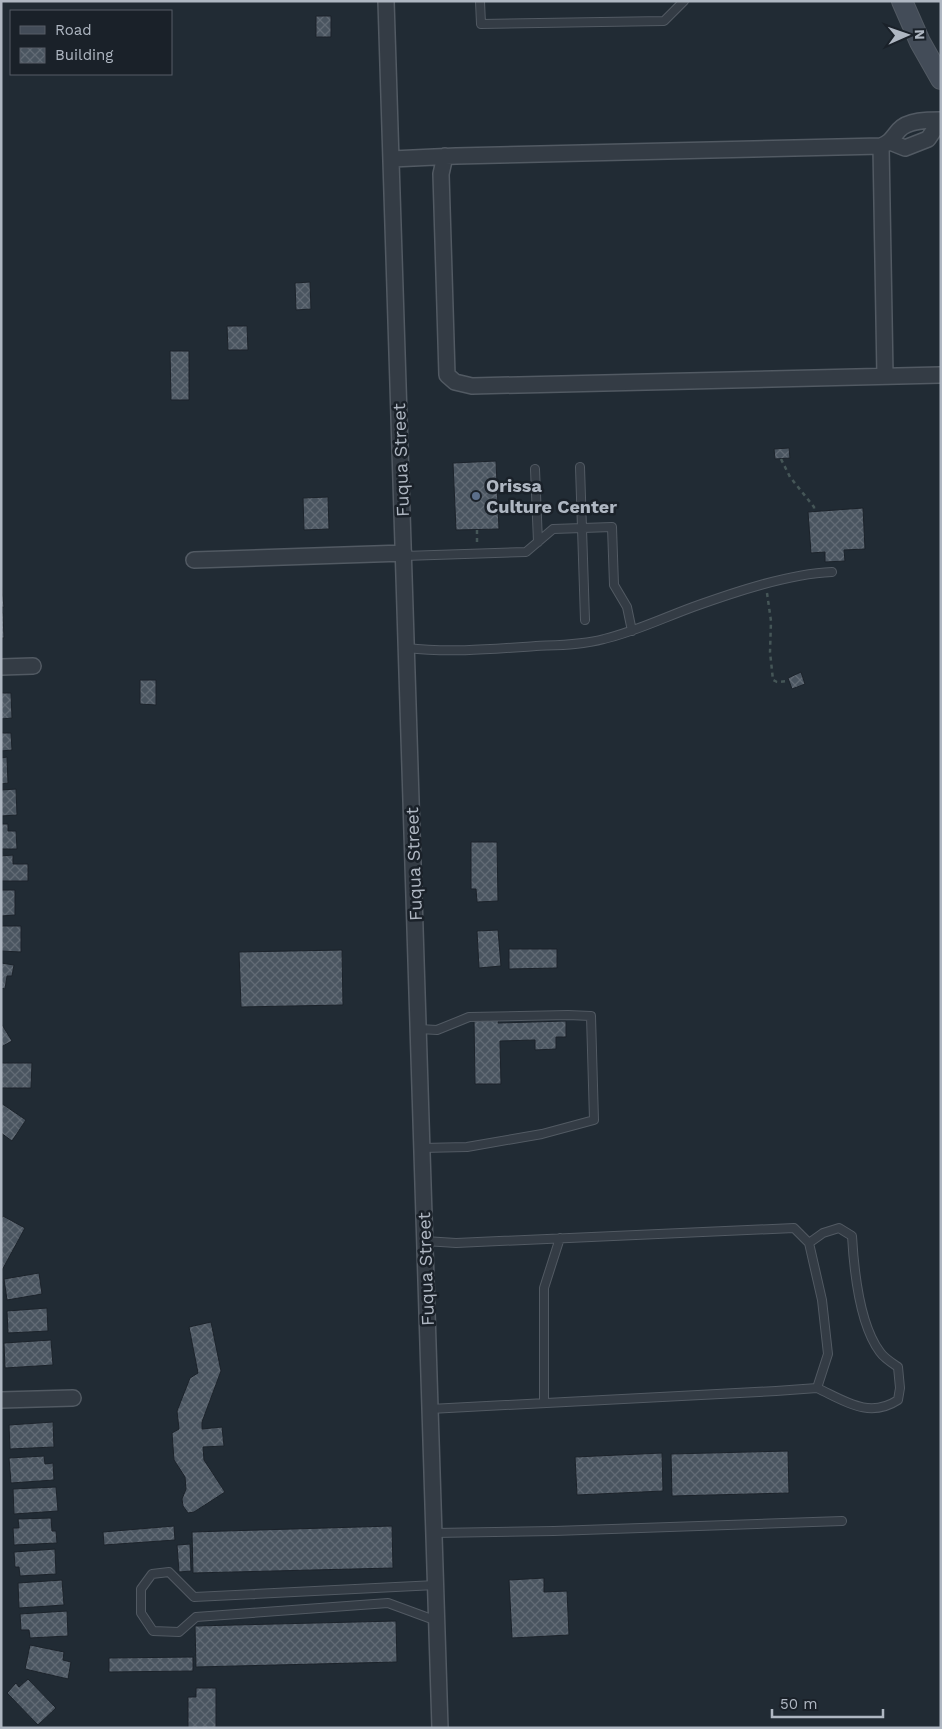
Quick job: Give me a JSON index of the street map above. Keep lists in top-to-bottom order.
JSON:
{
  "streets": {
    "street": ["Fuqua Street"]
  },
  "places": ["Orissa Culture Center"],
  "legend": ["Road", "Building"],
  "scale_bar": "50 m",
  "north": "right"
}
